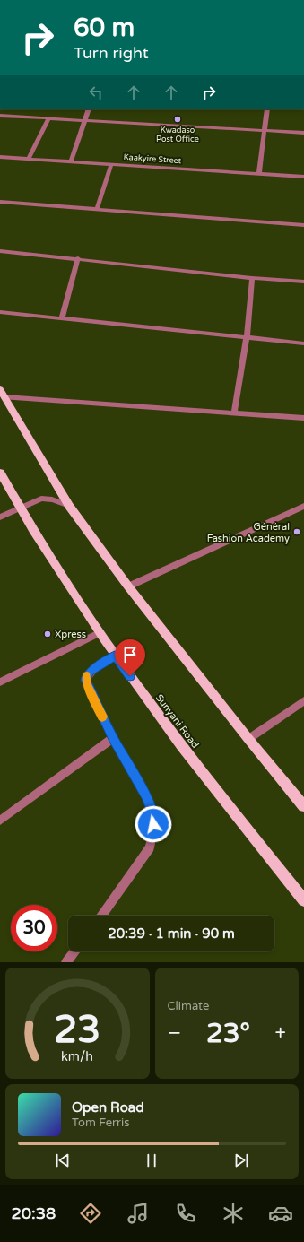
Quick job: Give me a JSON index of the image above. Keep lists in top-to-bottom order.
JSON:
{
  "streets": {
    "main road": ["Sunyani Road"],
    "street": ["Kaakyire Street"]
  },
  "places": ["Kwadaso Post Office", "Général Fashion Academy", "Xpress"],
  "page": {
    "turn": ["60 m", "Turn right"],
    "limit": "30",
    "trip": "20:39 · 1 min · 90 m",
    "tile": "Climate",
    "heat": ["−", "23°", "+"],
    "song": ["Open Road", "Tom Ferris"],
    "tabs": "20:38",
    "gauge": ["23", "km/h"]
  }
}
